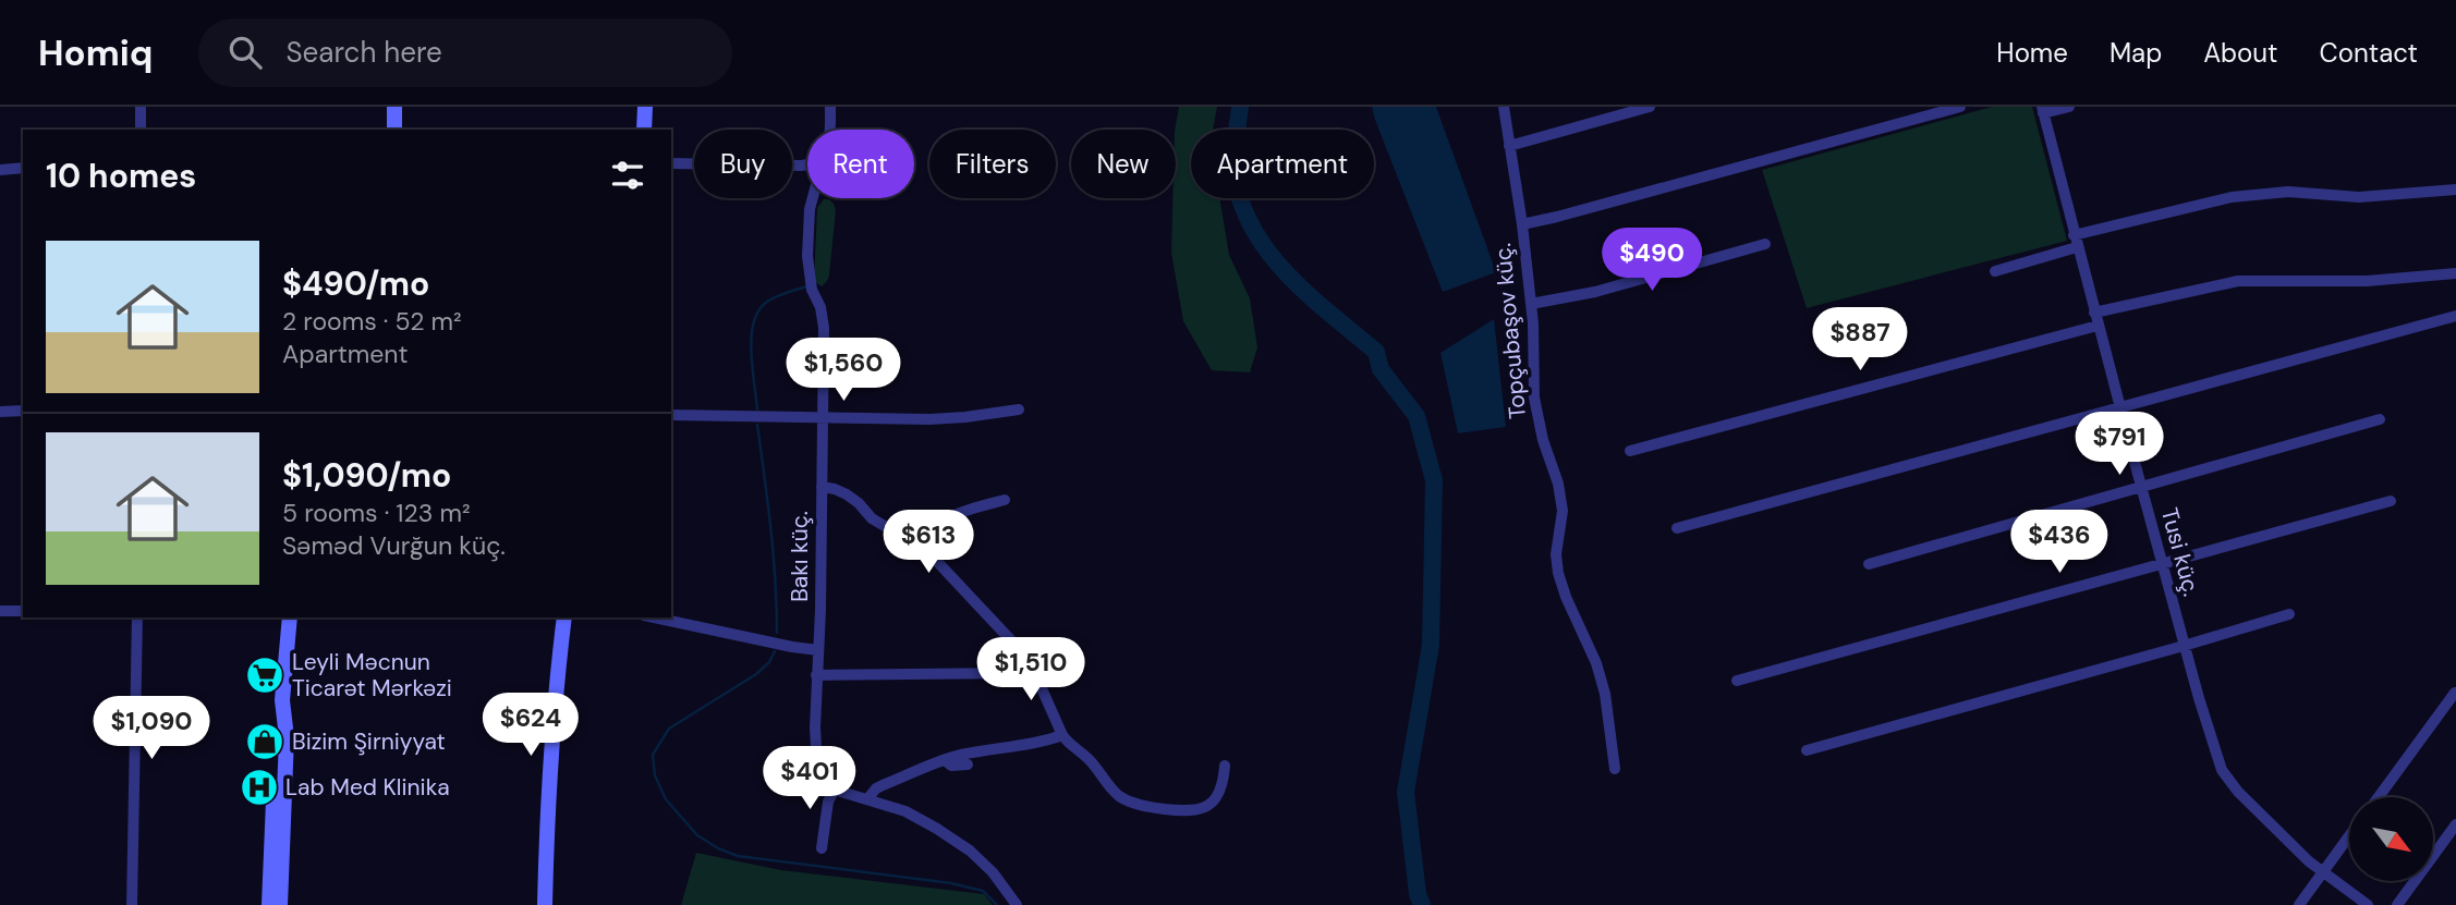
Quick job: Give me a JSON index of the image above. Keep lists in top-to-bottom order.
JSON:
{
  "streets": {
    "street": ["Topçubaşov küç.", "Tusi küç.", "Bakı küç."]
  },
  "places": {
    "supermarket": ["Leyli Məcnun Ticarət Mərkəzi"],
    "shop": ["Bizim Şirniyyat"],
    "hospital": ["Lab Med Klinika"]
  },
  "north": "bottom right",
  "page": {
    "header": "Homiq",
    "search": "Search here",
    "nav": [
      "Home",
      "Map",
      "About",
      "Contact"
    ],
    "chip": [
      "Buy",
      "Rent",
      "Filters",
      "New",
      "Apartment"
    ],
    "heading": "10 homes",
    "list": [
      {
        "name": "$490/mo",
        "note": "2 rooms · 52 m² · Apartment"
      },
      {
        "name": "$1,090/mo",
        "note": "5 rooms · 123 m² · Səməd Vurğun küç."
      }
    ],
    "price": [
      "$490",
      "$887",
      "$1,560",
      "$791",
      "$613",
      "$436",
      "$1,510",
      "$624",
      "$1,090",
      "$401"
    ]
  }
}
